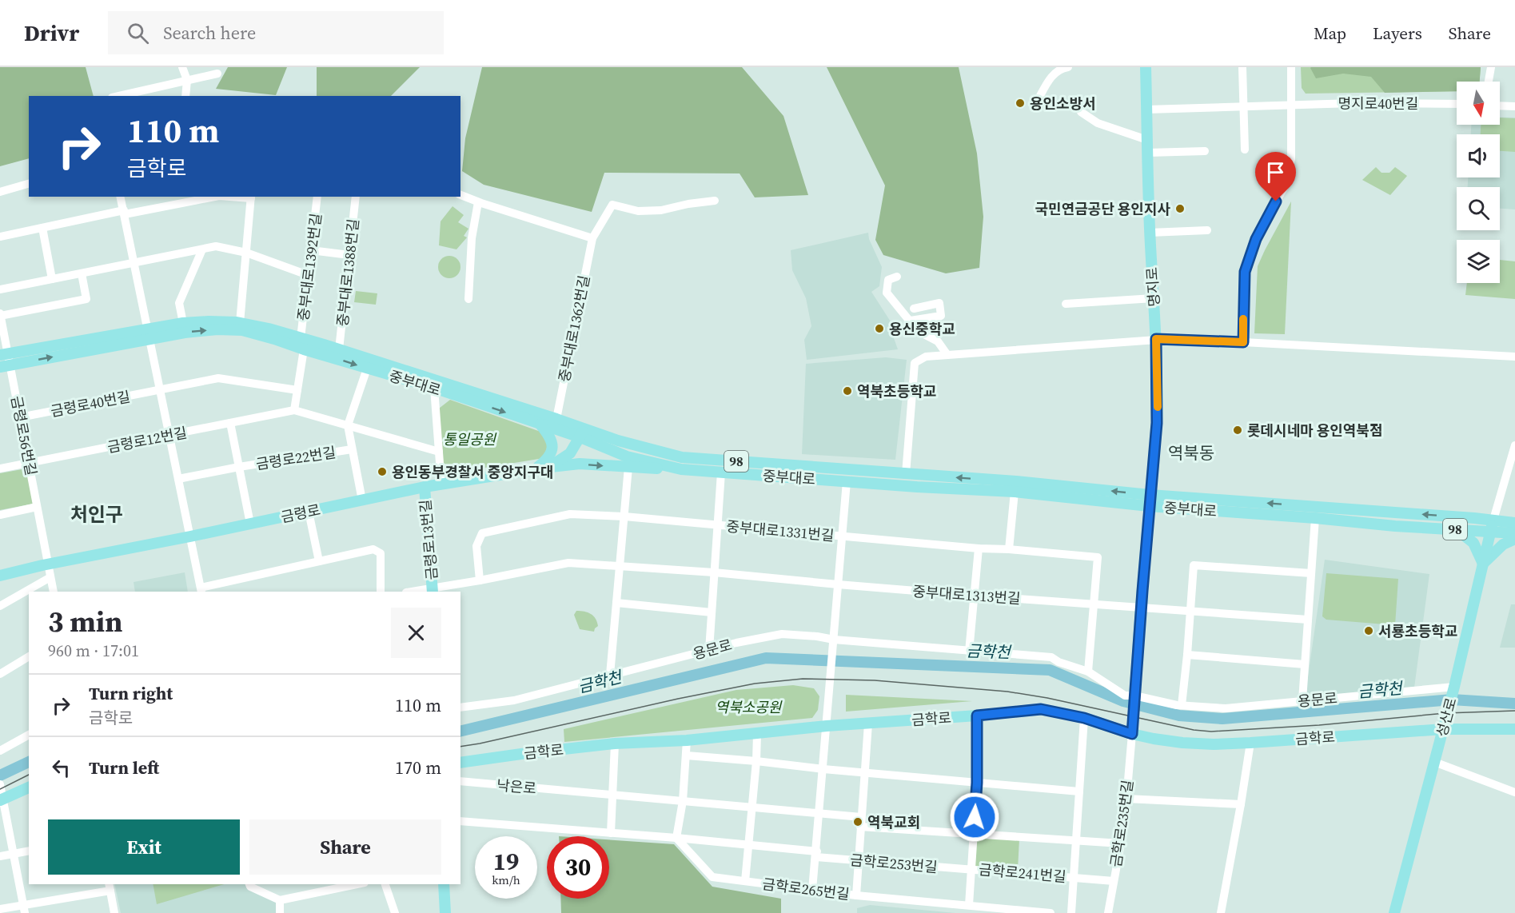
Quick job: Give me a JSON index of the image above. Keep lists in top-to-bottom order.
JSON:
{
  "streets": {
    "main road": [
      "명지로",
      "중부대로",
      "98",
      "금령로",
      "금령로13번길",
      "성산로",
      "금학로"
    ],
    "street": [
      "명지로40번길",
      "중부대로1392번길",
      "중부대로1388번길",
      "중부대로1362번길",
      "금령로40번길",
      "금령로56번길",
      "금령로12번길",
      "금령로22번길",
      "중부대로1331번길",
      "중부대로1313번길",
      "용문로",
      "낙은로",
      "금학로235번길",
      "금학로253번길",
      "금학로241번길",
      "금학로265번길"
    ]
  },
  "crossings": [
    ["명지로40번길", "명지로"],
    ["중부대로1392번길", "중부대로"],
    ["중부대로1388번길", "중부대로"],
    ["명지로", "중부대로"],
    ["명지로", "중부대로1313번길"],
    ["명지로", "용문로"],
    ["명지로", "금학로"],
    ["명지로", "금학로235번길"],
    ["중부대로1362번길", "중부대로"],
    ["중부대로", "금령로56번길"],
    ["중부대로", "금령로"],
    ["중부대로", "중부대로1331번길"],
    ["중부대로", "성산로"],
    ["금령로40번길", "금령로56번길"],
    ["금령로56번길", "금령로12번길"],
    ["금령로56번길", "금령로"],
    ["금령로12번길", "금령로22번길"],
    ["금령로22번길", "금령로"],
    ["금령로", "금령로13번길"],
    ["중부대로1331번길", "중부대로1313번길"],
    ["중부대로1331번길", "용문로"],
    ["중부대로1331번길", "금학로"],
    ["중부대로1331번길", "낙은로"],
    ["중부대로1331번길", "금학로253번길"],
    ["중부대로1331번길", "금학로265번길"],
    ["용문로", "성산로"],
    ["성산로", "금학로"],
    ["금학로", "금학로235번길"],
    ["금학로", "금학로241번길"],
    ["금학로", "금학로265번길"],
    ["낙은로", "금학로265번길"],
    ["금학로253번길", "금학로241번길"],
    ["금학로253번길", "금학로265번길"]
  ],
  "districts": ["역북동", "처인구"],
  "water": ["금학천"],
  "parks": ["통일공원", "역북소공원"],
  "places": [
    "용인소방서",
    "국민연금공단 용인지사",
    "용신중학교",
    "역북초등학교",
    "롯데시네마 용인역북점",
    "용인동부경찰서 중앙지구대",
    "서룡초등학교",
    "역북교회"
  ],
  "north": "bottom",
  "page": {
    "header": "Drivr",
    "search": "Search here",
    "nav": ["Map", "Layers", "Share"],
    "turn": ["110 m", "금학로"],
    "heading": ["3 min", "960 m · 17:01"],
    "list": [
      {
        "name": "Turn right",
        "note": "금학로",
        "value": "110 m"
      },
      {
        "name": "Turn left",
        "value": "170 m"
      }
    ],
    "buttons": ["Exit", "Share"],
    "speed": "19 km/h",
    "limit": "30"
  }
}
